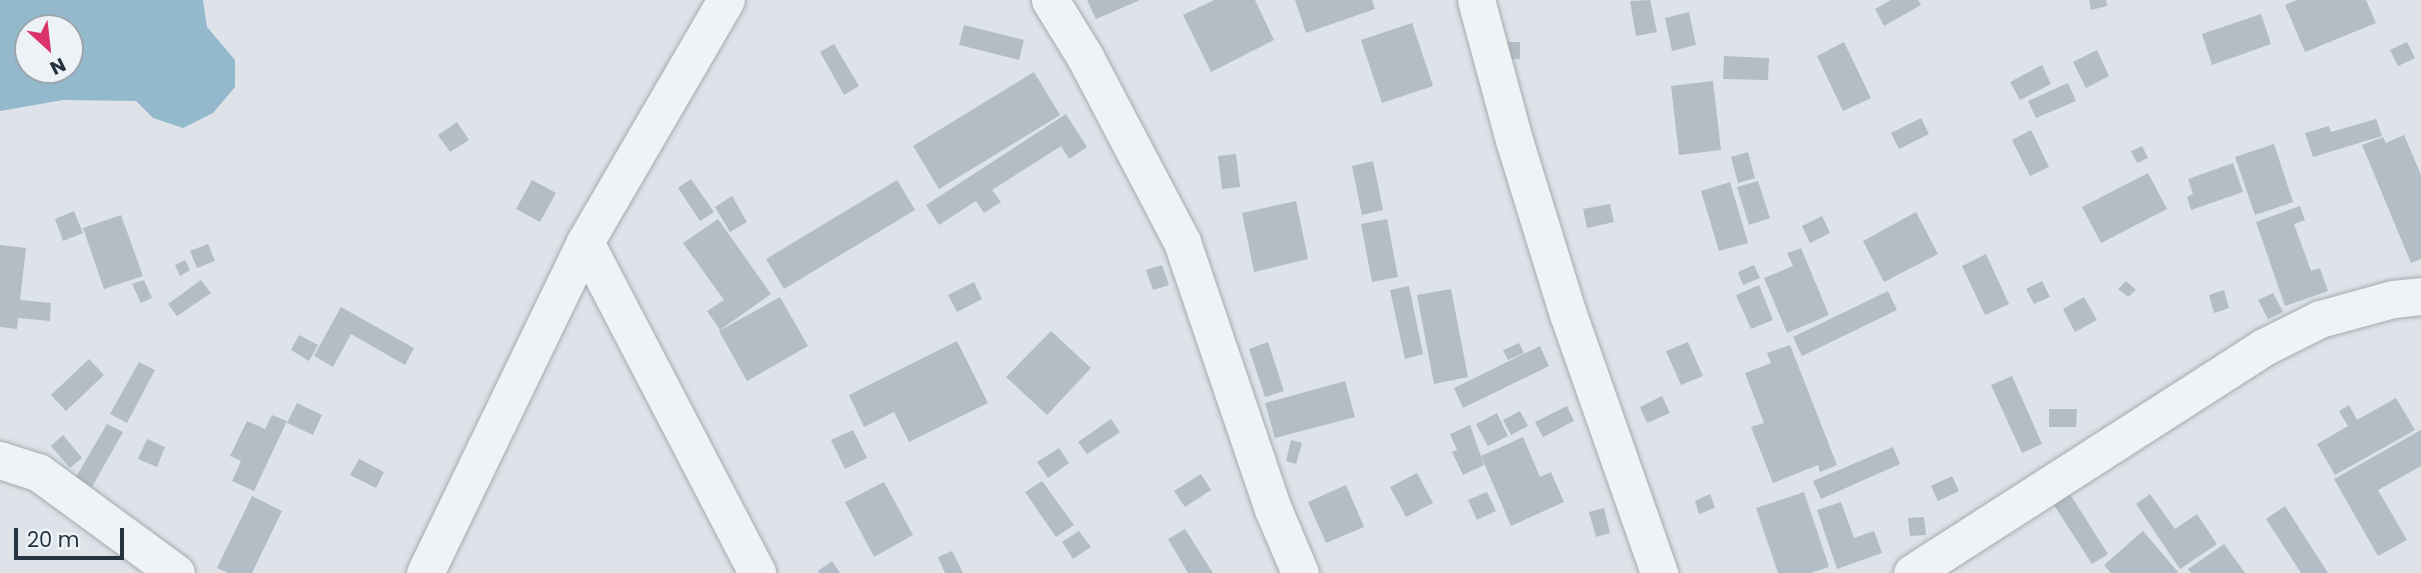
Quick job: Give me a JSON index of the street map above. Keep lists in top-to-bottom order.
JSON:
{
  "scale_bar": "20 m",
  "north": "bottom right"
}
